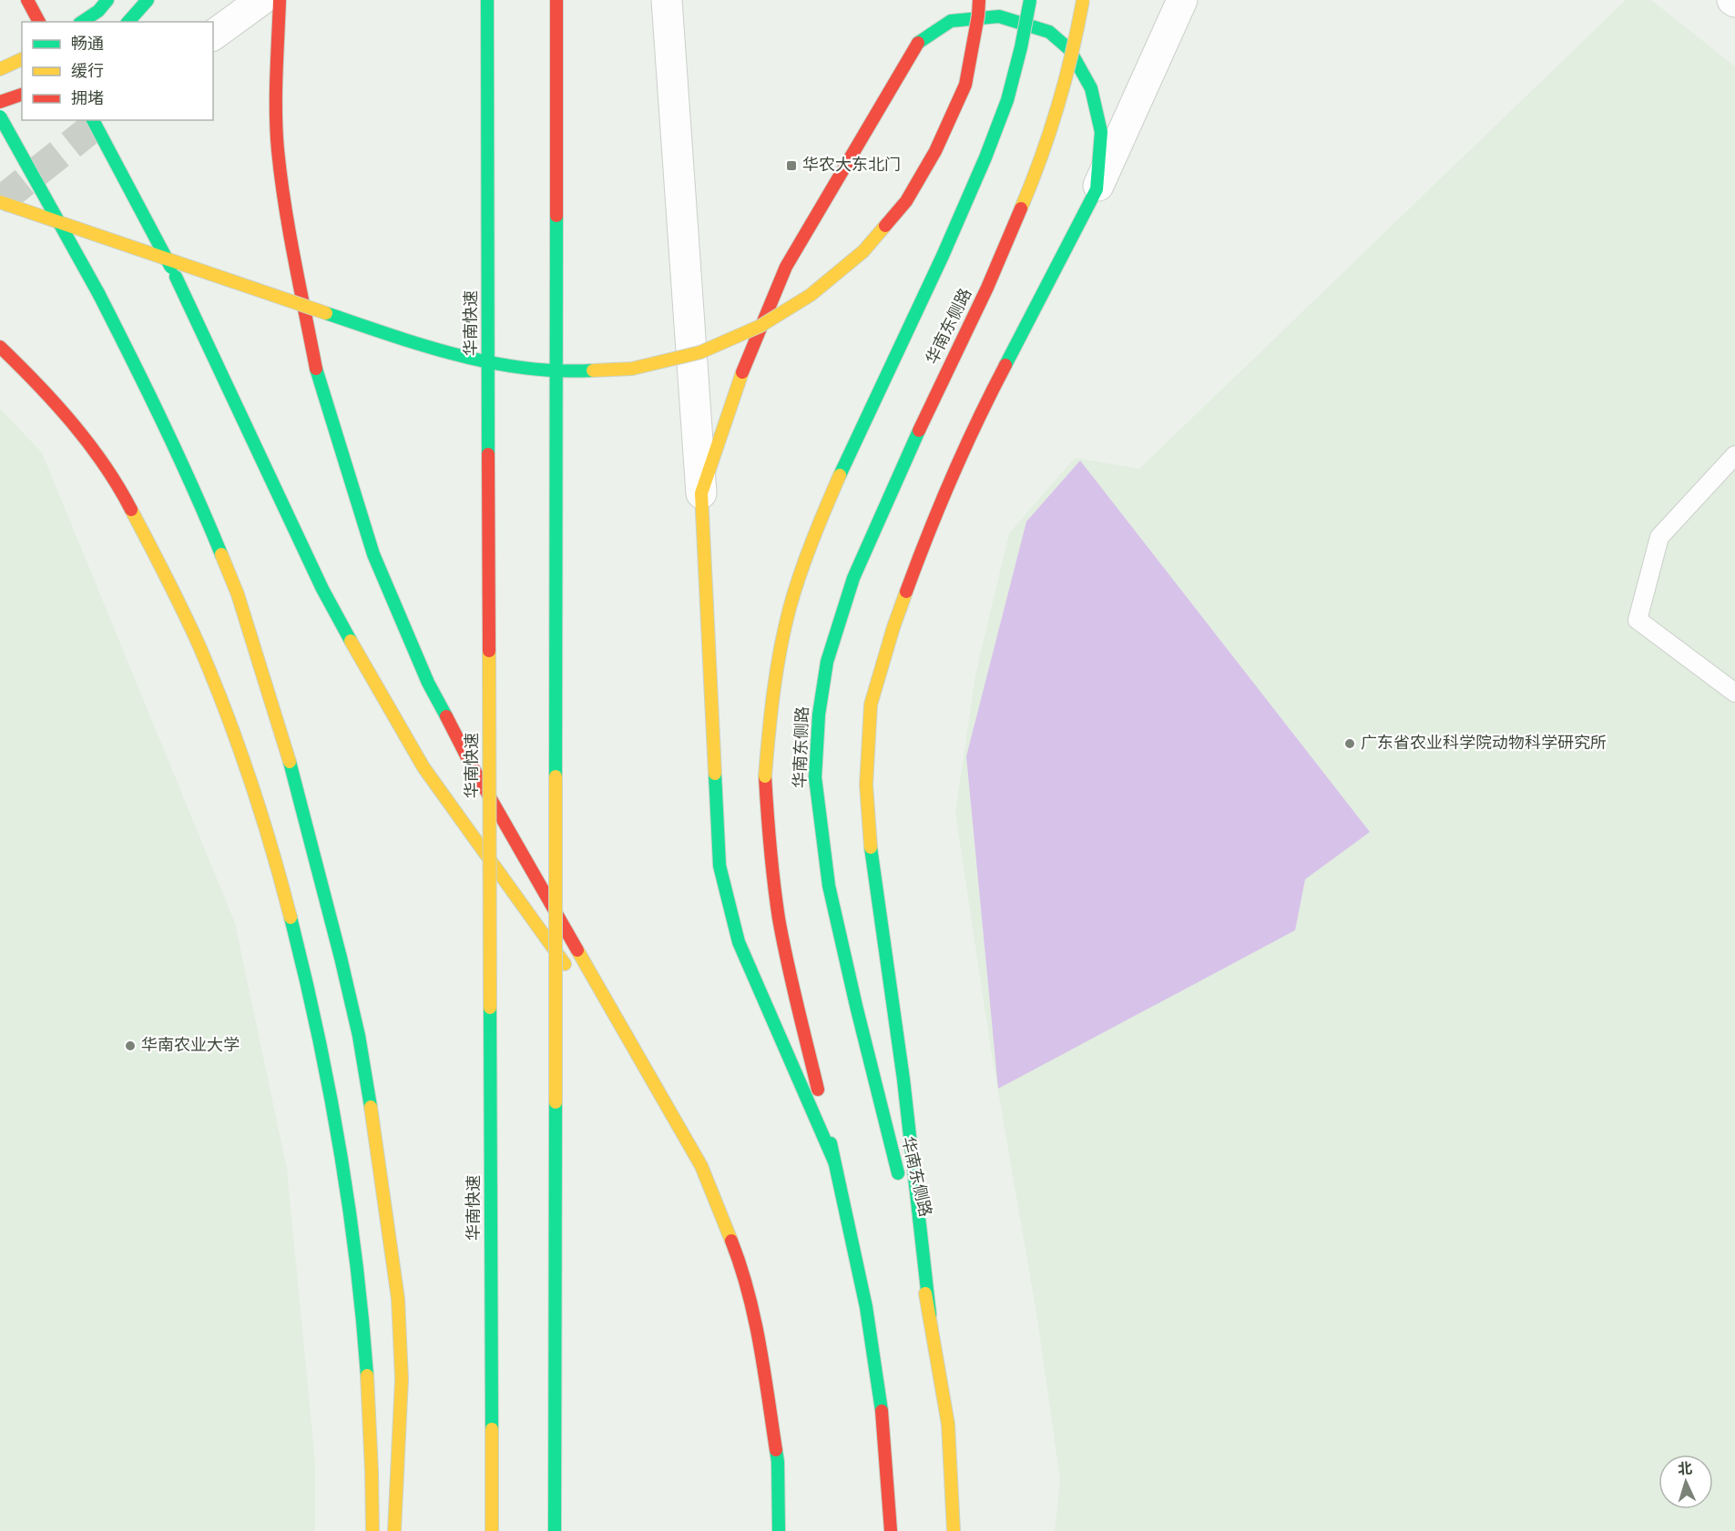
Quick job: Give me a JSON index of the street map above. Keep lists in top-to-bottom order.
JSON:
{
  "streets": {
    "main road": ["华南快速", "华南东侧路"]
  },
  "places": {
    "transit": ["华农大东北门"],
    "other": ["广东省农业科学院动物科学研究所", "华南农业大学"]
  },
  "legend": ["畅通", "缓行", "拥堵"],
  "north": "top"
}
